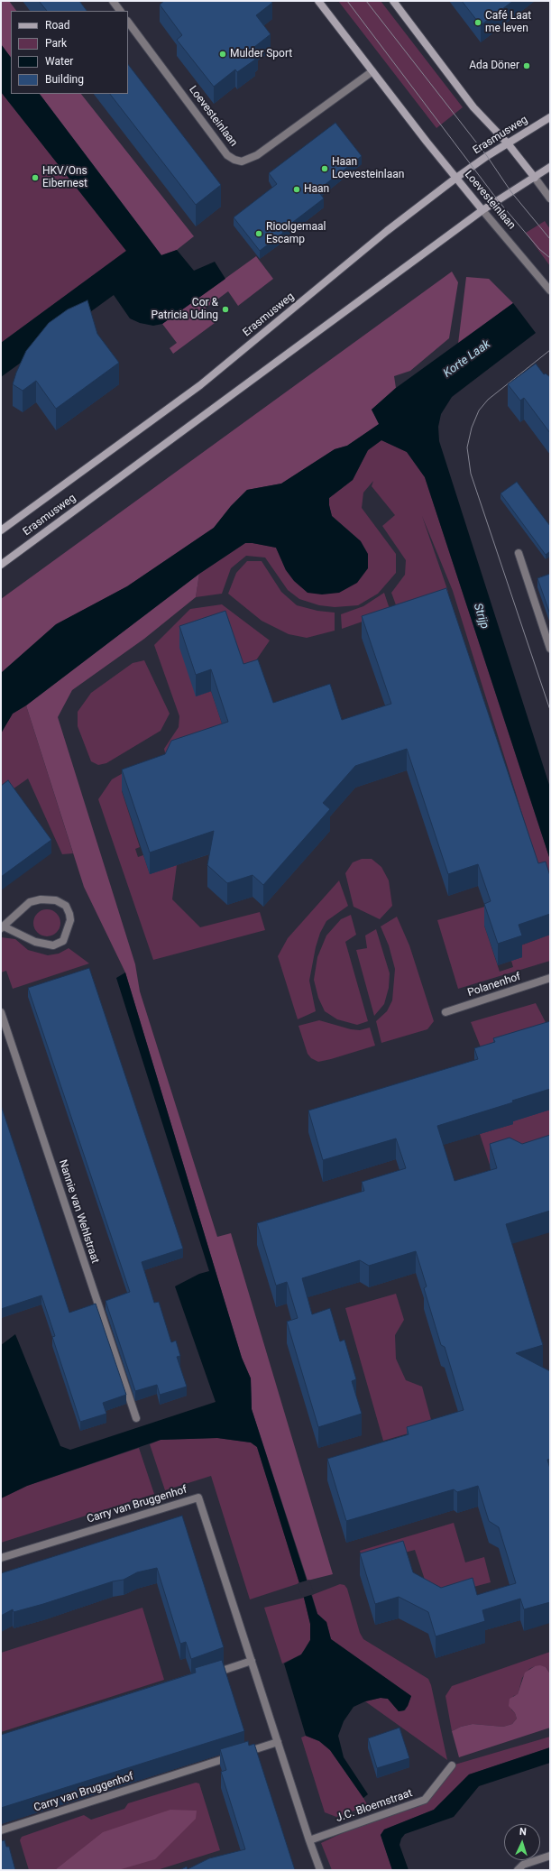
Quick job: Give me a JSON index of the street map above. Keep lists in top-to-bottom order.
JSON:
{
  "streets": {
    "main road": ["Loevesteinlaan", "Erasmusweg"],
    "street": [
      "Polanenhof",
      "Nannie van Wehlstraat",
      "Carry van Bruggenhof",
      "J.C. Bloemstraat"
    ]
  },
  "crossings": [
    ["Loevesteinlaan", "Erasmusweg"],
    ["Carry van Bruggenhof", "J.C. Bloemstraat"]
  ],
  "water": ["Korte Laak", "Strijp"],
  "places": [
    "Café Laat me leven",
    "Mulder Sport",
    "Ada Döner",
    "Haan Loevesteinlaan",
    "HKV/Ons Eibernest",
    "Haan",
    "Rioolgemaal Escamp",
    "Cor & Patricia Uding"
  ],
  "legend": [
    "Road",
    "Park",
    "Water",
    "Building"
  ],
  "north": "top"
}
